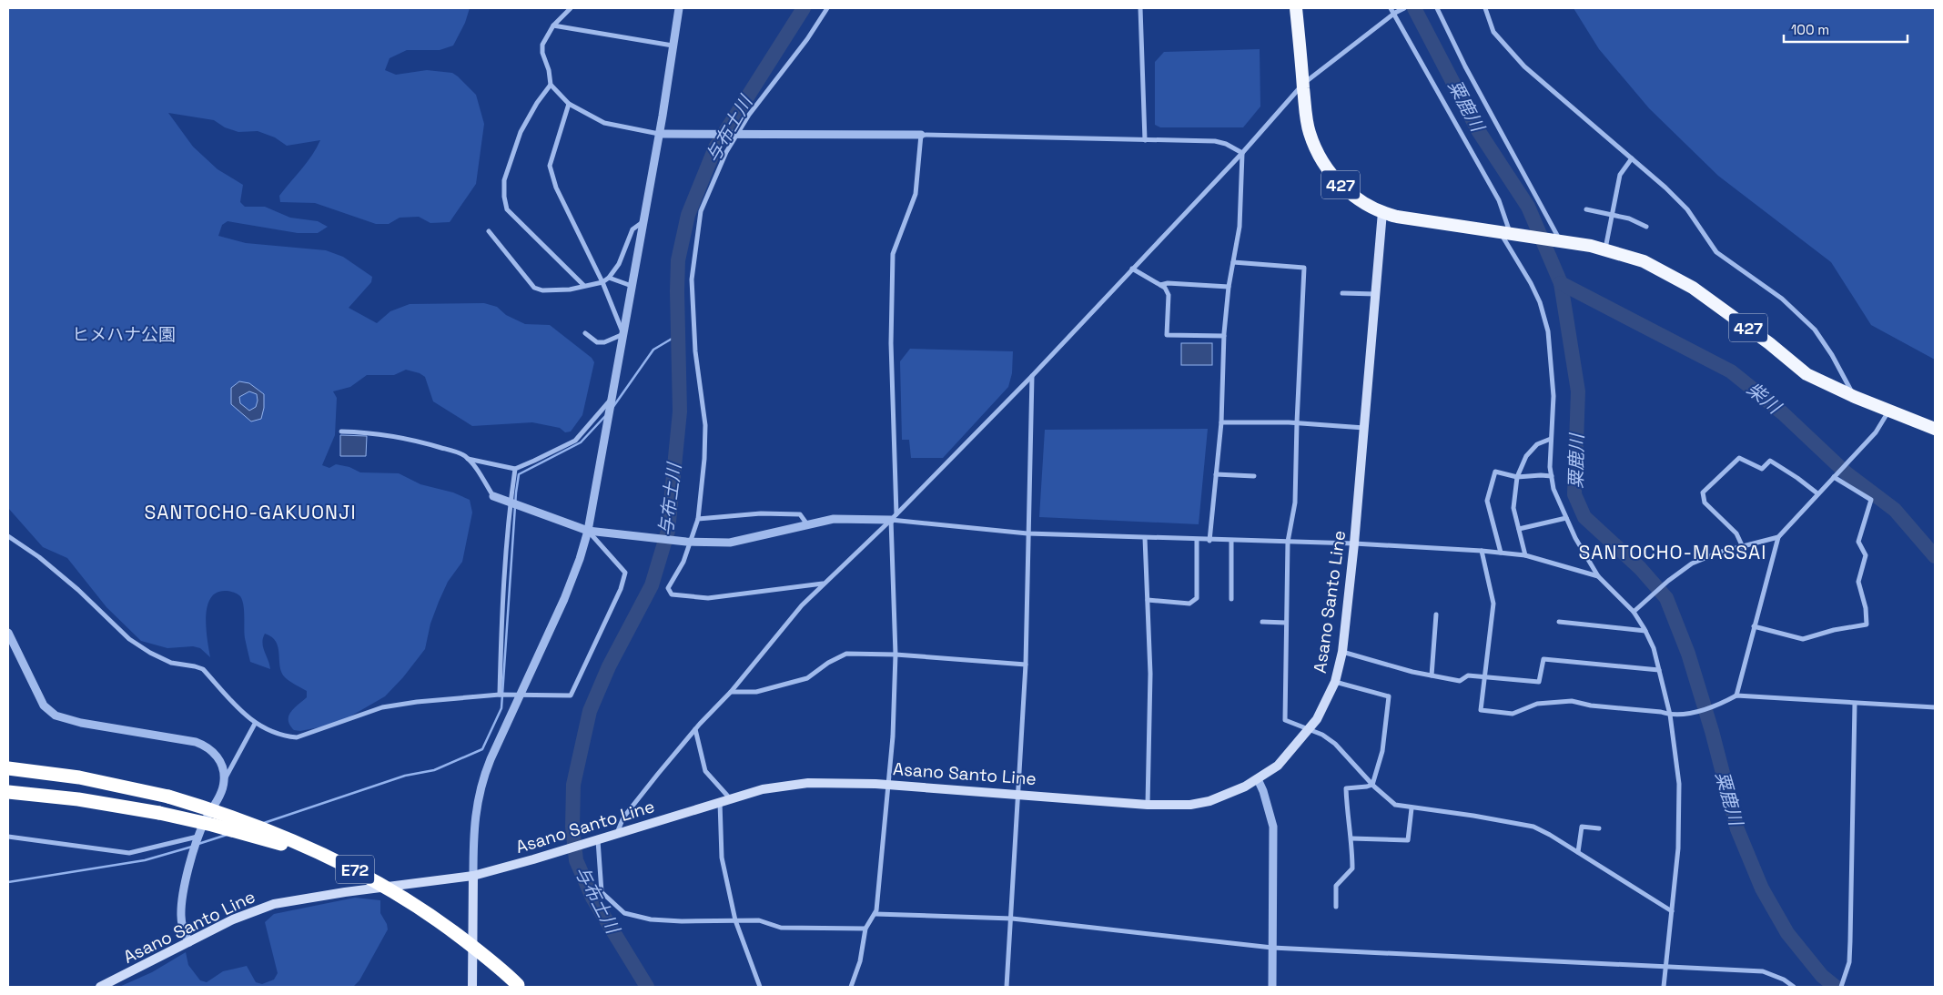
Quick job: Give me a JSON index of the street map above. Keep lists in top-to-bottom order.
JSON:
{
  "streets": {
    "highway": ["427", "E72"],
    "main road": ["Asano Santo Line"]
  },
  "crossings": [
    ["427", "Asano Santo Line"]
  ],
  "districts": ["SANTOCHO-GAKUONJI", "SANTOCHO-MASSAI"],
  "water": ["粟鹿川", "与布土川", "柴川"],
  "parks": ["ヒメハナ公園"],
  "scale_bar": "100 m"
}
